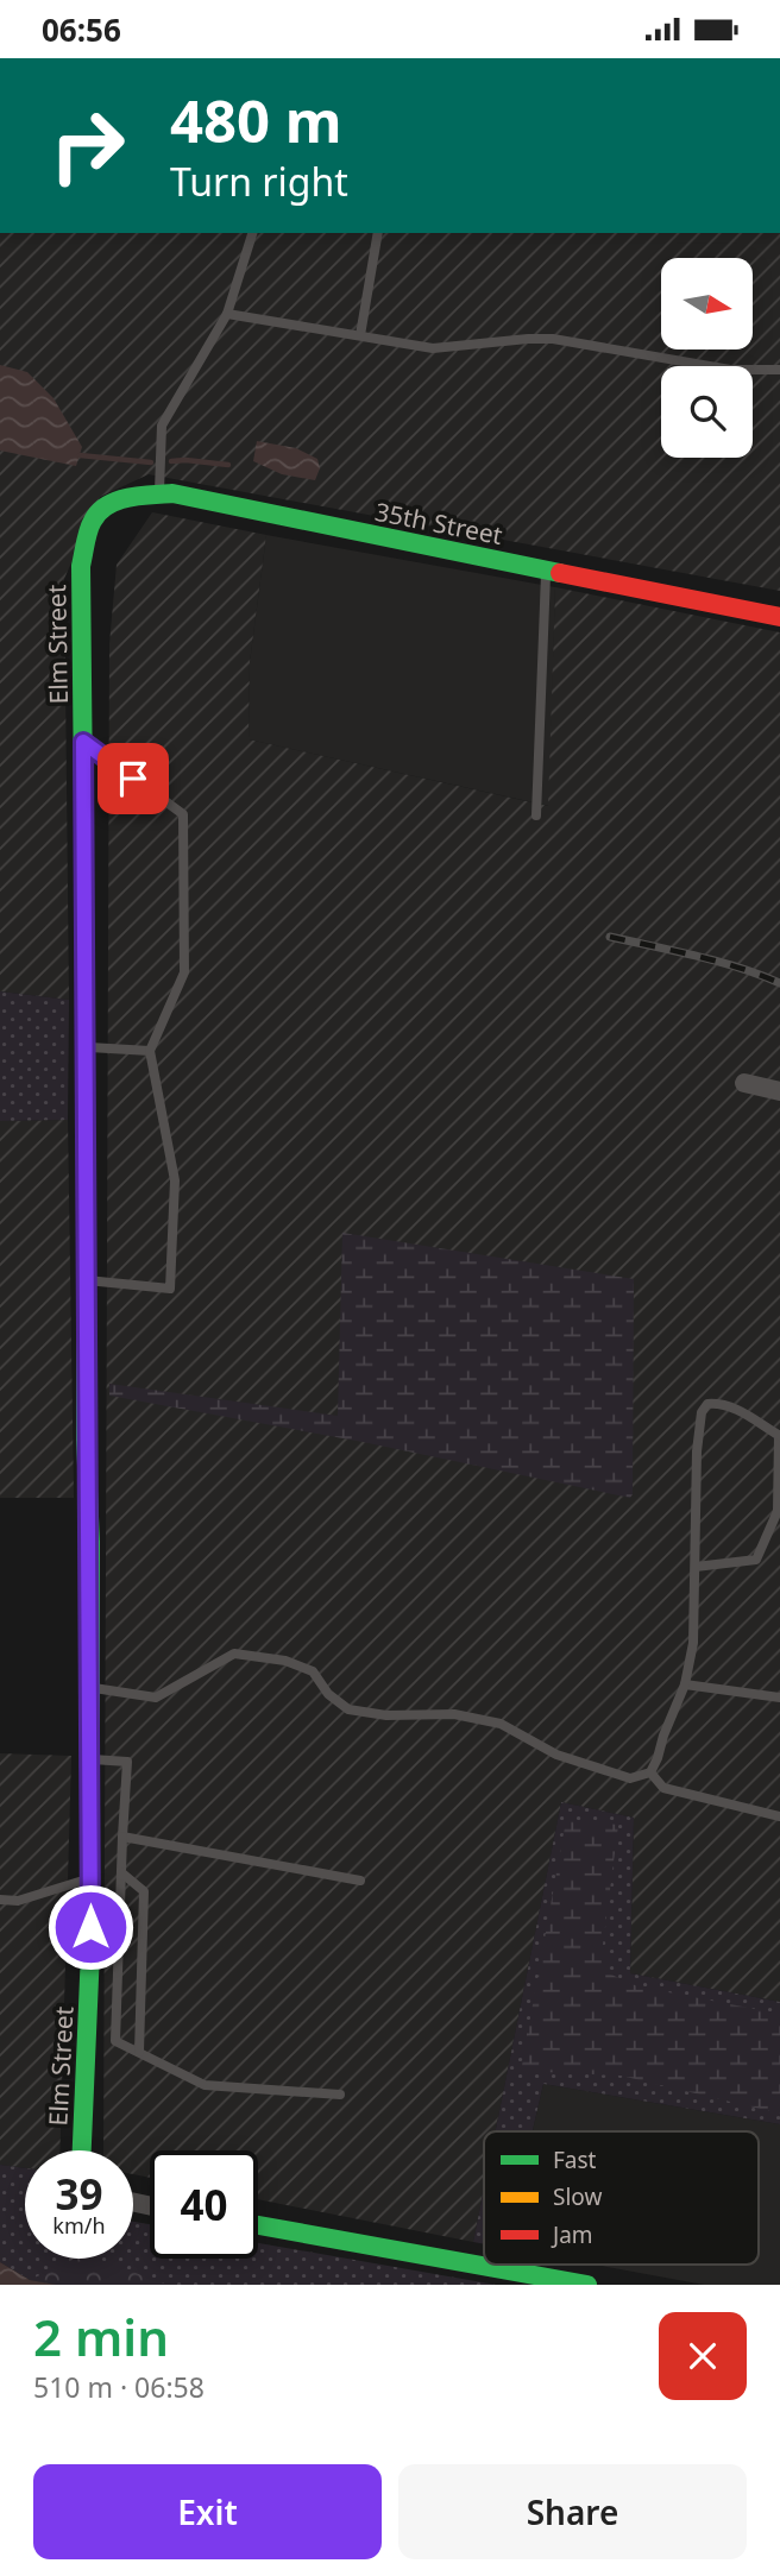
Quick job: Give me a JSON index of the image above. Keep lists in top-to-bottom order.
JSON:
{
  "streets": {
    "street": ["35th Street", "Elm Street"]
  },
  "crossings": [
    ["35th Street", "Elm Street"]
  ],
  "legend": ["Fast", "Slow", "Jam"],
  "north": "right",
  "page": {
    "status": "06:56",
    "turn": ["480 m", "Turn right"],
    "speed": "39 km/h",
    "limit": "40",
    "heading": ["2 min", "510 m · 06:58"],
    "buttons": ["Exit", "Share"]
  }
}
